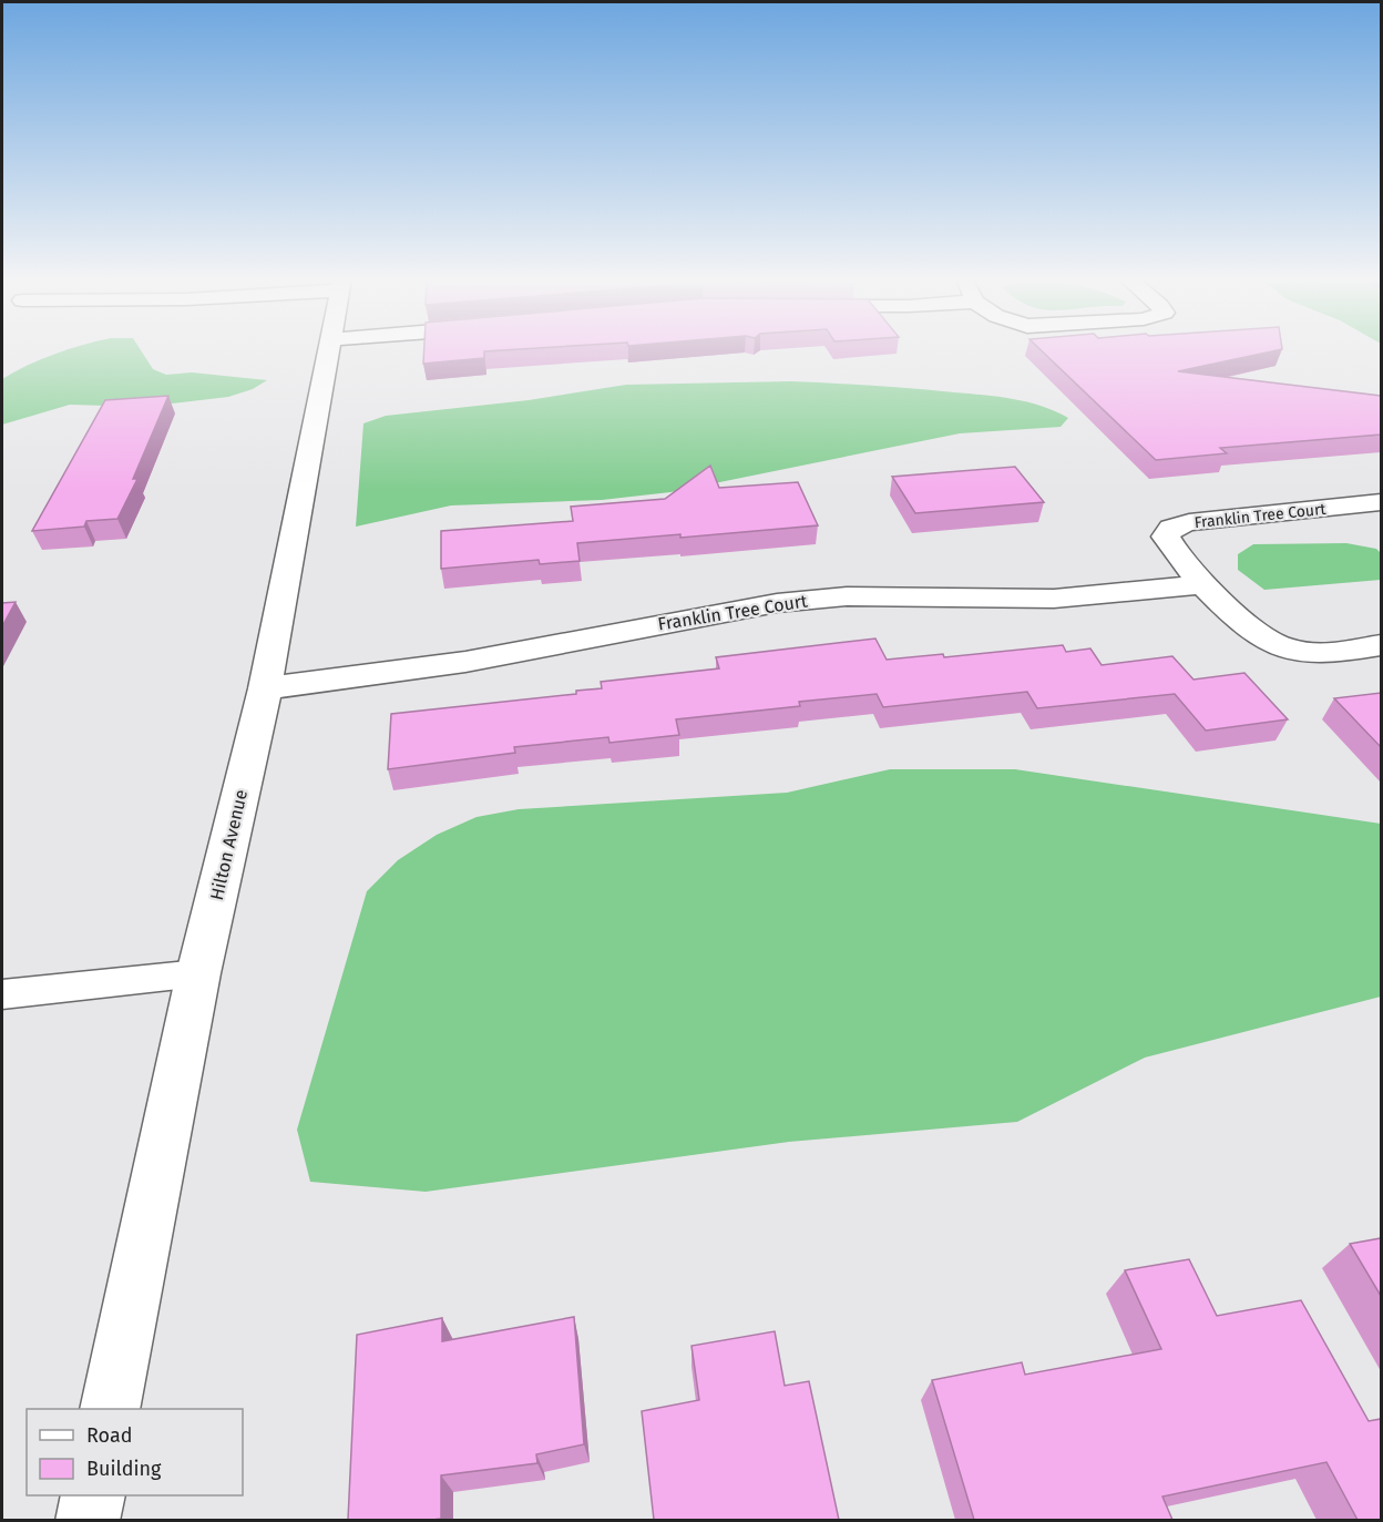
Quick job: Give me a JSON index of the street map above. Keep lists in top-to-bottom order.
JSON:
{
  "streets": {
    "street": ["Franklin Tree Court", "Hilton Avenue"]
  },
  "crossings": [
    ["Franklin Tree Court", "Hilton Avenue"]
  ],
  "legend": ["Road", "Building"]
}
